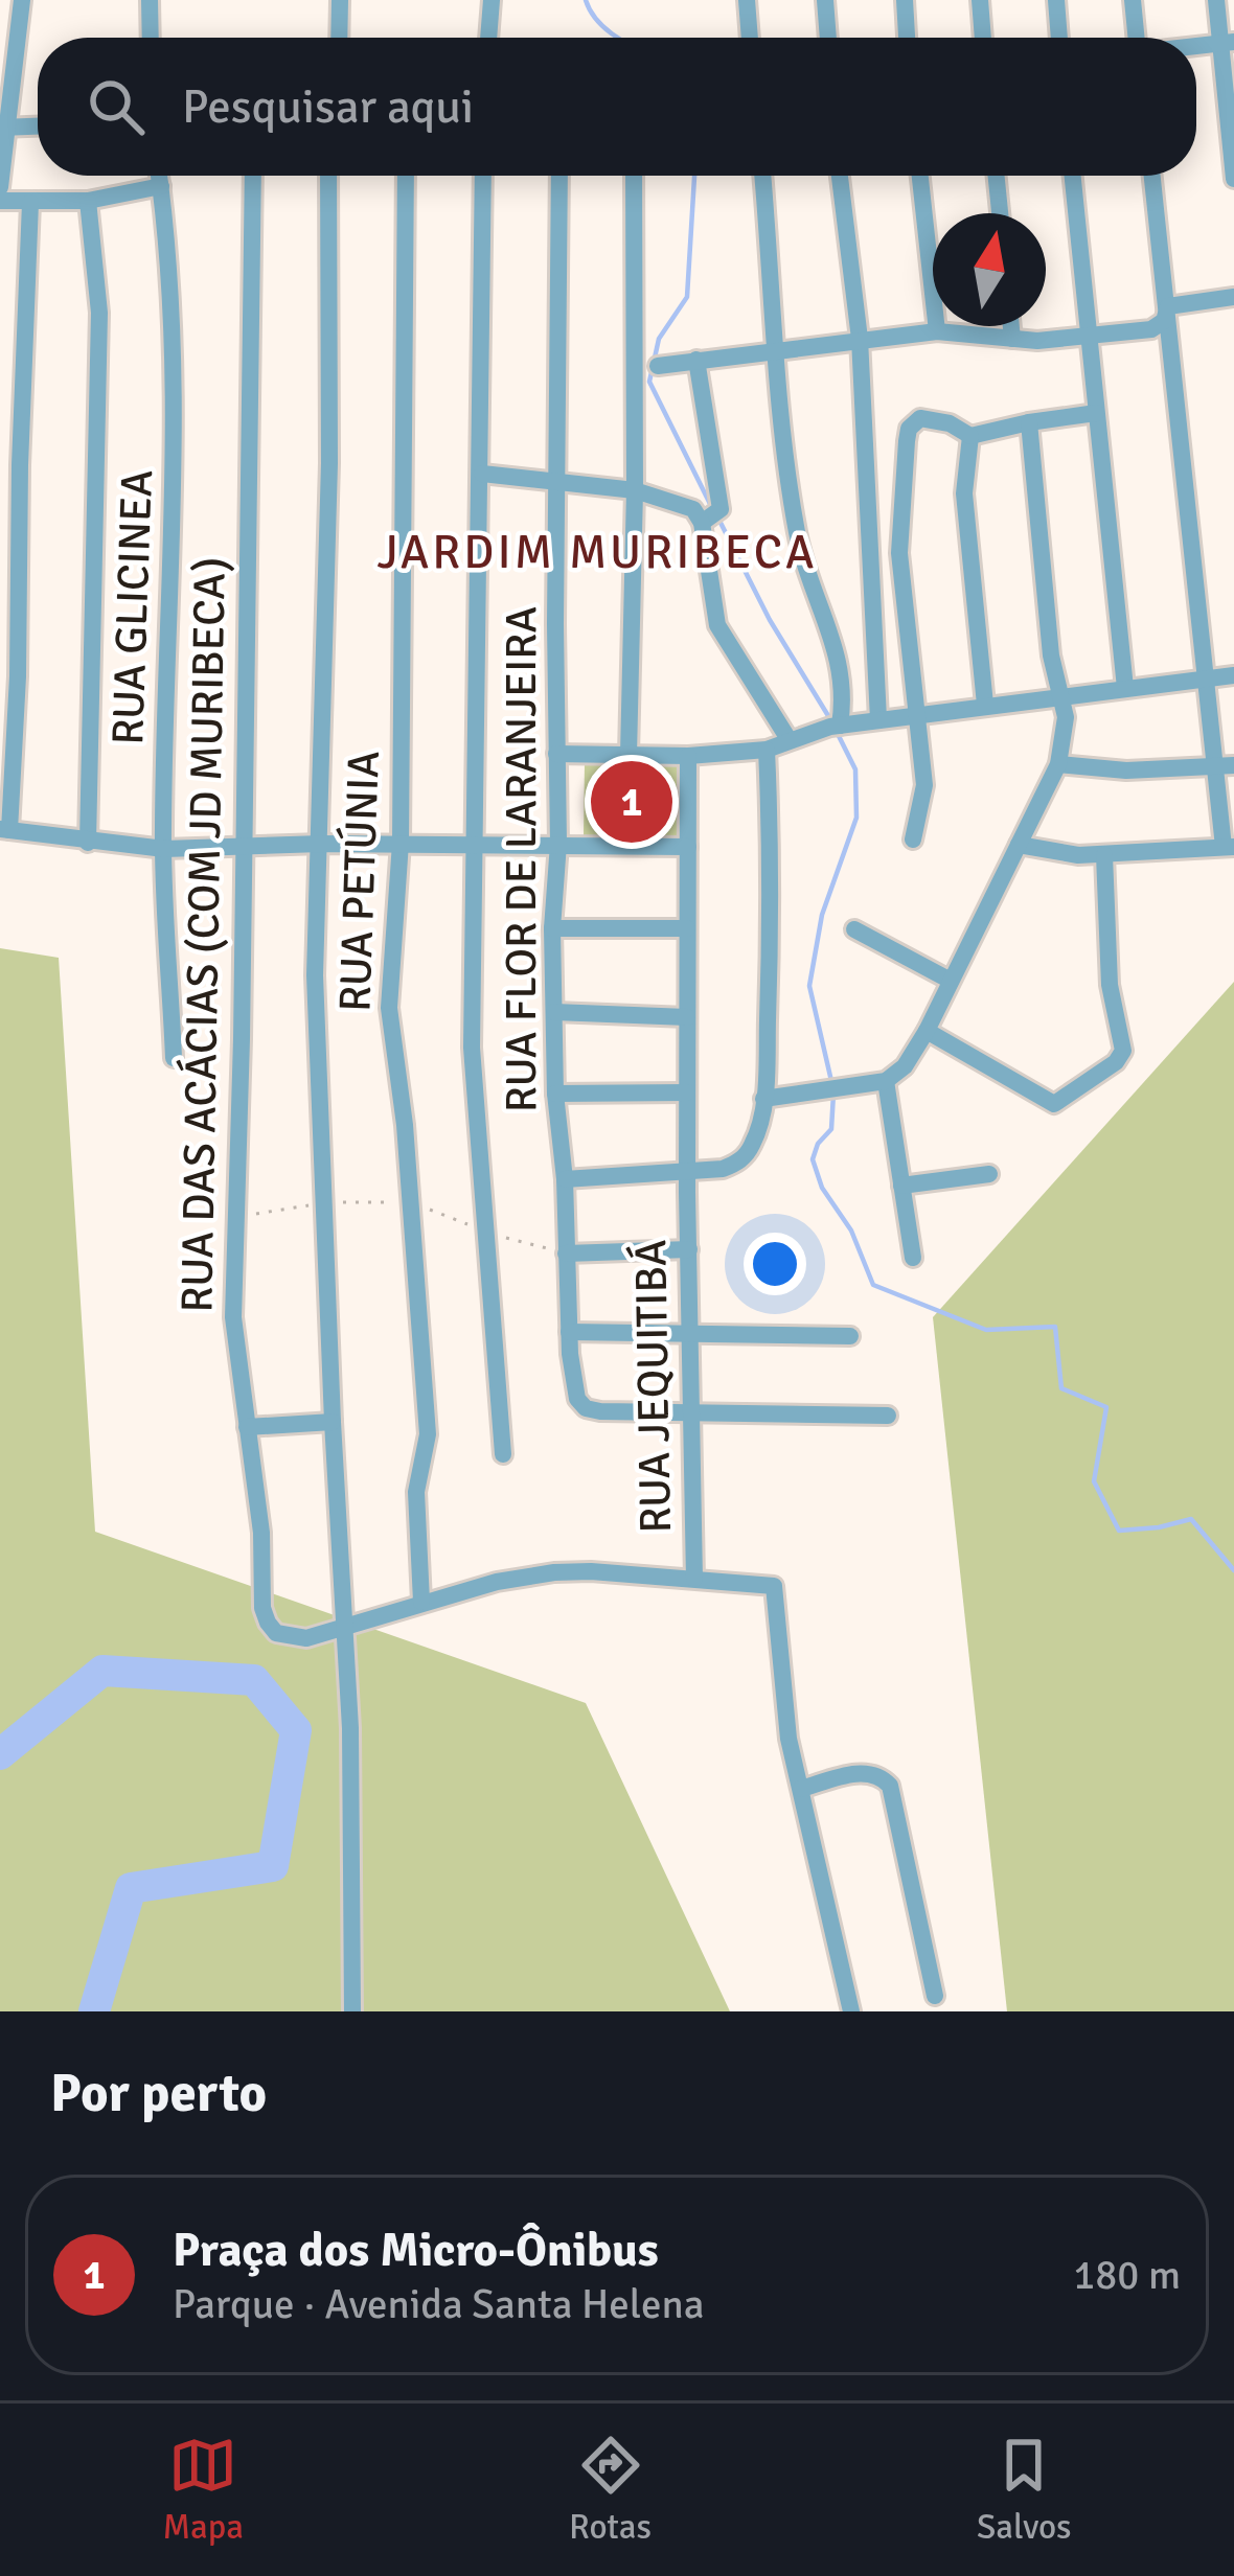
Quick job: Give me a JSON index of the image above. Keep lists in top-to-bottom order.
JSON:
{
  "streets": {
    "street": [
      "RUA GLICINEA",
      "RUA FLOR DE LARANJEIRA",
      "RUA PETÚNIA",
      "RUA DAS ACÁCIAS (COM JD MURIBECA)",
      "RUA JEQUITIBÁ"
    ]
  },
  "crossings": [
    ["RUA FLOR DE LARANJEIRA", "RUA JEQUITIBÁ"]
  ],
  "districts": ["JARDIM MURIBECA"],
  "north": "top",
  "page": {
    "search": "Pesquisar aqui",
    "pins": "1",
    "heading": "Por perto",
    "list": [
      {
        "mark": "1",
        "name": "Praça dos Micro-Ônibus",
        "note": "Parque · Avenida Santa Helena",
        "value": "180 m"
      }
    ],
    "nav": ["Mapa", "Rotas", "Salvos"]
  }
}
